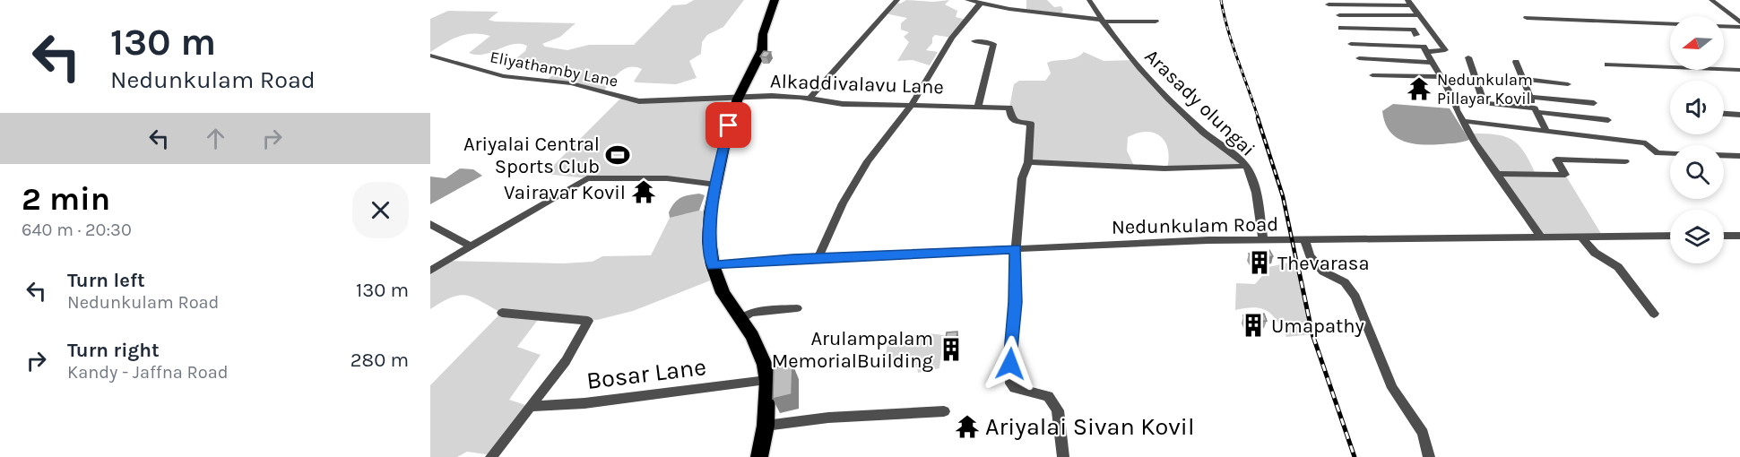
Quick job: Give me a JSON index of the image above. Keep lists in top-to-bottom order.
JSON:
{
  "streets": {
    "street": [
      "Eliyathamby Lane",
      "Alkaddivalavu Lane",
      "Arasady olungai",
      "Nedunkulam Road",
      "Bosar Lane"
    ]
  },
  "crossings": [
    ["Eliyathamby Lane", "Alkaddivalavu Lane"],
    ["Alkaddivalavu Lane", "Nedunkulam Road"],
    ["Arasady olungai", "Nedunkulam Road"]
  ],
  "places": {
    "temple": ["Nedunkulam Pillayar Kovil", "Vairavar Kovil", "Ariyalai Sivan Kovil"],
    "sports": ["Ariyalai Central Sports Club"],
    "building": ["Thevarasa", "Umapathy", "Arulampalam MemorialBuilding"]
  },
  "north": "left",
  "page": {
    "turn": ["130 m", "Nedunkulam Road"],
    "heading": ["2 min", "640 m · 20:30"],
    "list": [
      {
        "name": "Turn left",
        "note": "Nedunkulam Road",
        "value": "130 m"
      },
      {
        "name": "Turn right",
        "note": "Kandy - Jaffna Road",
        "value": "280 m"
      }
    ]
  }
}
